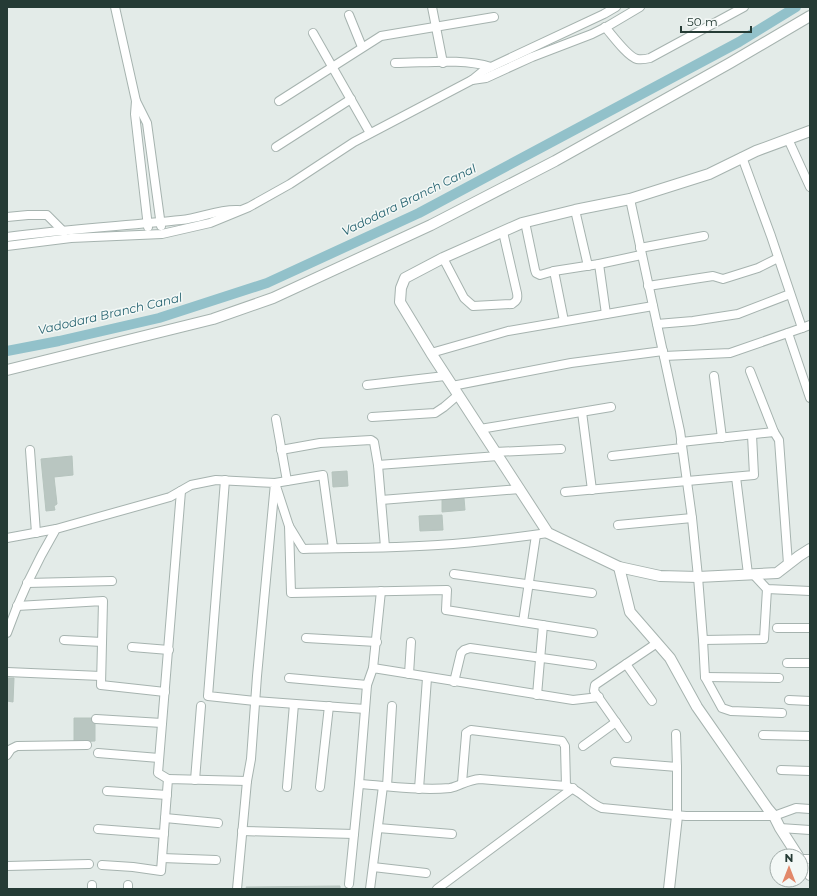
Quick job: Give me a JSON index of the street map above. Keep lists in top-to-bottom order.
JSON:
{
  "water": ["Vadodara Branch Canal"],
  "scale_bar": "50 m",
  "north": "top"
}
